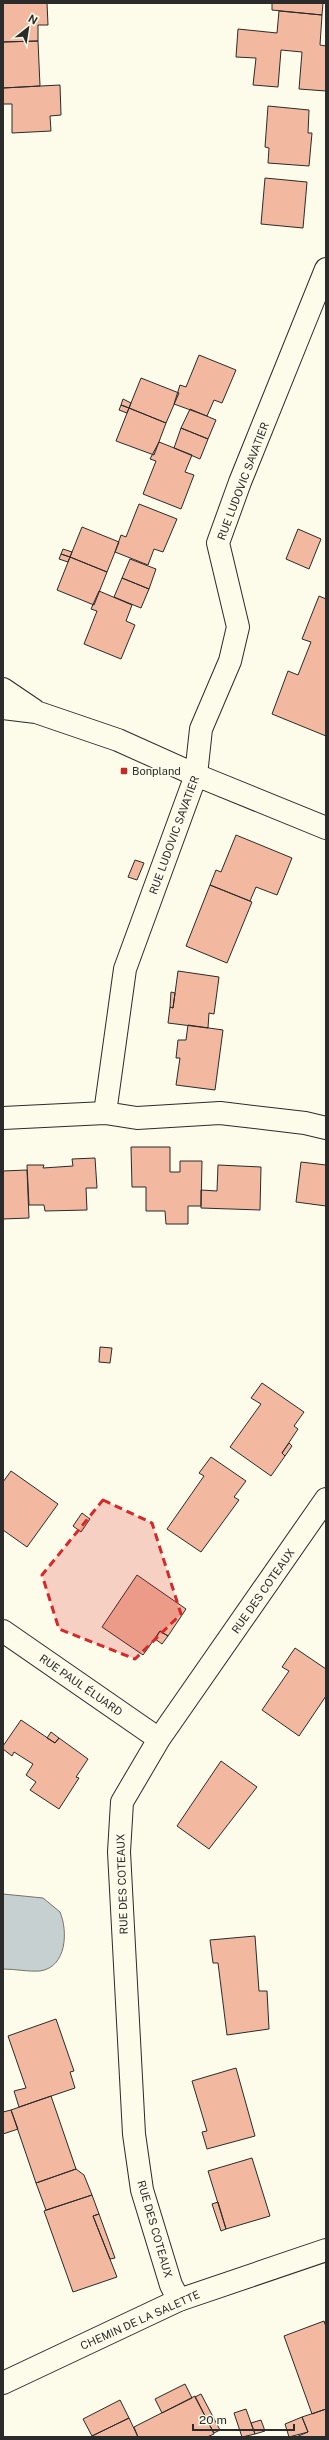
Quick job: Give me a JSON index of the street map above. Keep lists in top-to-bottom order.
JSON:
{
  "streets": {
    "street": [
      "RUE LUDOVIC SAVATIER",
      "RUE DES COTEAUX",
      "RUE PAUL ÉLUARD",
      "CHEMIN DE LA SALETTE"
    ]
  },
  "crossings": [
    ["RUE DES COTEAUX", "RUE PAUL ÉLUARD"],
    ["RUE DES COTEAUX", "CHEMIN DE LA SALETTE"]
  ],
  "places": {
    "transit": ["Bonpland"]
  },
  "scale_bar": "20 m",
  "north": "top right"
}
